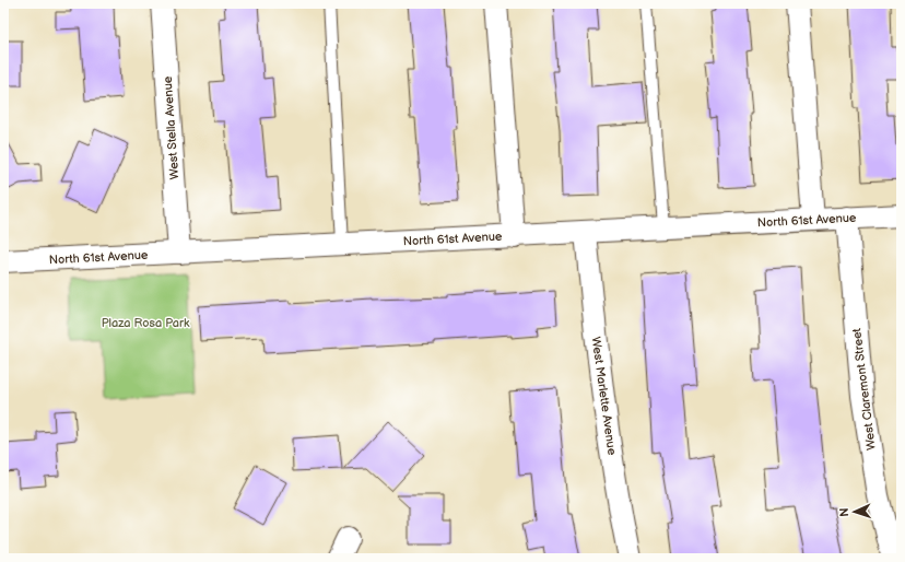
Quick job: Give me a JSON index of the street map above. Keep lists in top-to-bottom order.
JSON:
{
  "streets": {
    "street": [
      "West Stella Avenue",
      "North 61st Avenue",
      "West Claremont Street",
      "West Marlette Avenue"
    ]
  },
  "crossings": [
    ["West Stella Avenue", "North 61st Avenue"],
    ["North 61st Avenue", "West Claremont Street"],
    ["North 61st Avenue", "West Marlette Avenue"]
  ],
  "parks": ["Plaza Rosa Park"],
  "north": "left"
}
